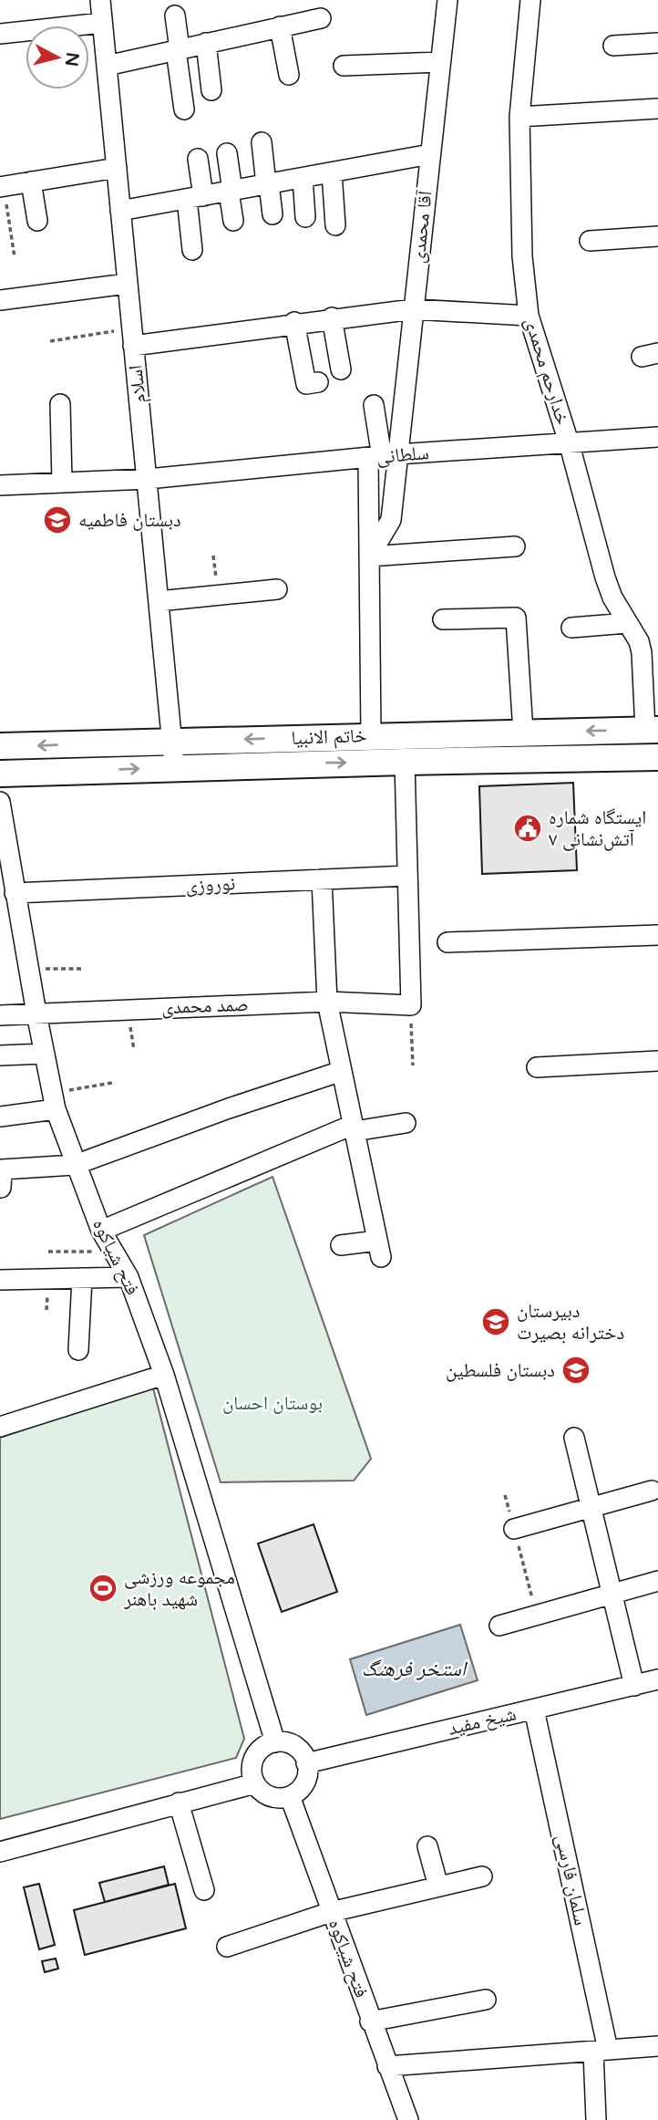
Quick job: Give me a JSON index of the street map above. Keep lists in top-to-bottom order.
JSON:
{
  "streets": {
    "main road": ["خاتم الانبیا"],
    "street": [
      "آقا محمدی",
      "خدارحم محمدی",
      "اسلام",
      "سلطانی",
      "نوروزی",
      "صمد محمدی",
      "فتح شیاکوه",
      "شیخ مفید",
      "سلمان فارسی"
    ]
  },
  "crossings": [
    ["آقا محمدی", "سلطانی"],
    ["خدارحم محمدی", "سلطانی"],
    ["خدارحم محمدی", "خاتم الانبیا"],
    ["اسلام", "سلطانی"],
    ["اسلام", "خاتم الانبیا"],
    ["نوروزی", "فتح شیاکوه"],
    ["صمد محمدی", "فتح شیاکوه"],
    ["فتح شیاکوه", "شیخ مفید"],
    ["شیخ مفید", "سلمان فارسی"]
  ],
  "water": ["استخر فرهنگ"],
  "parks": ["بوستان احسان"],
  "places": {
    "school or university": ["دبستان فاطمیه", "دبیرستان دخترانه بصیرت", "دبستان فلسطین"],
    "public building": ["ایستگاه شماره ۷ آتش‌نشانی"],
    "sports": ["مجموعه ورزشی شهید باهنر"]
  },
  "north": "right"
}
